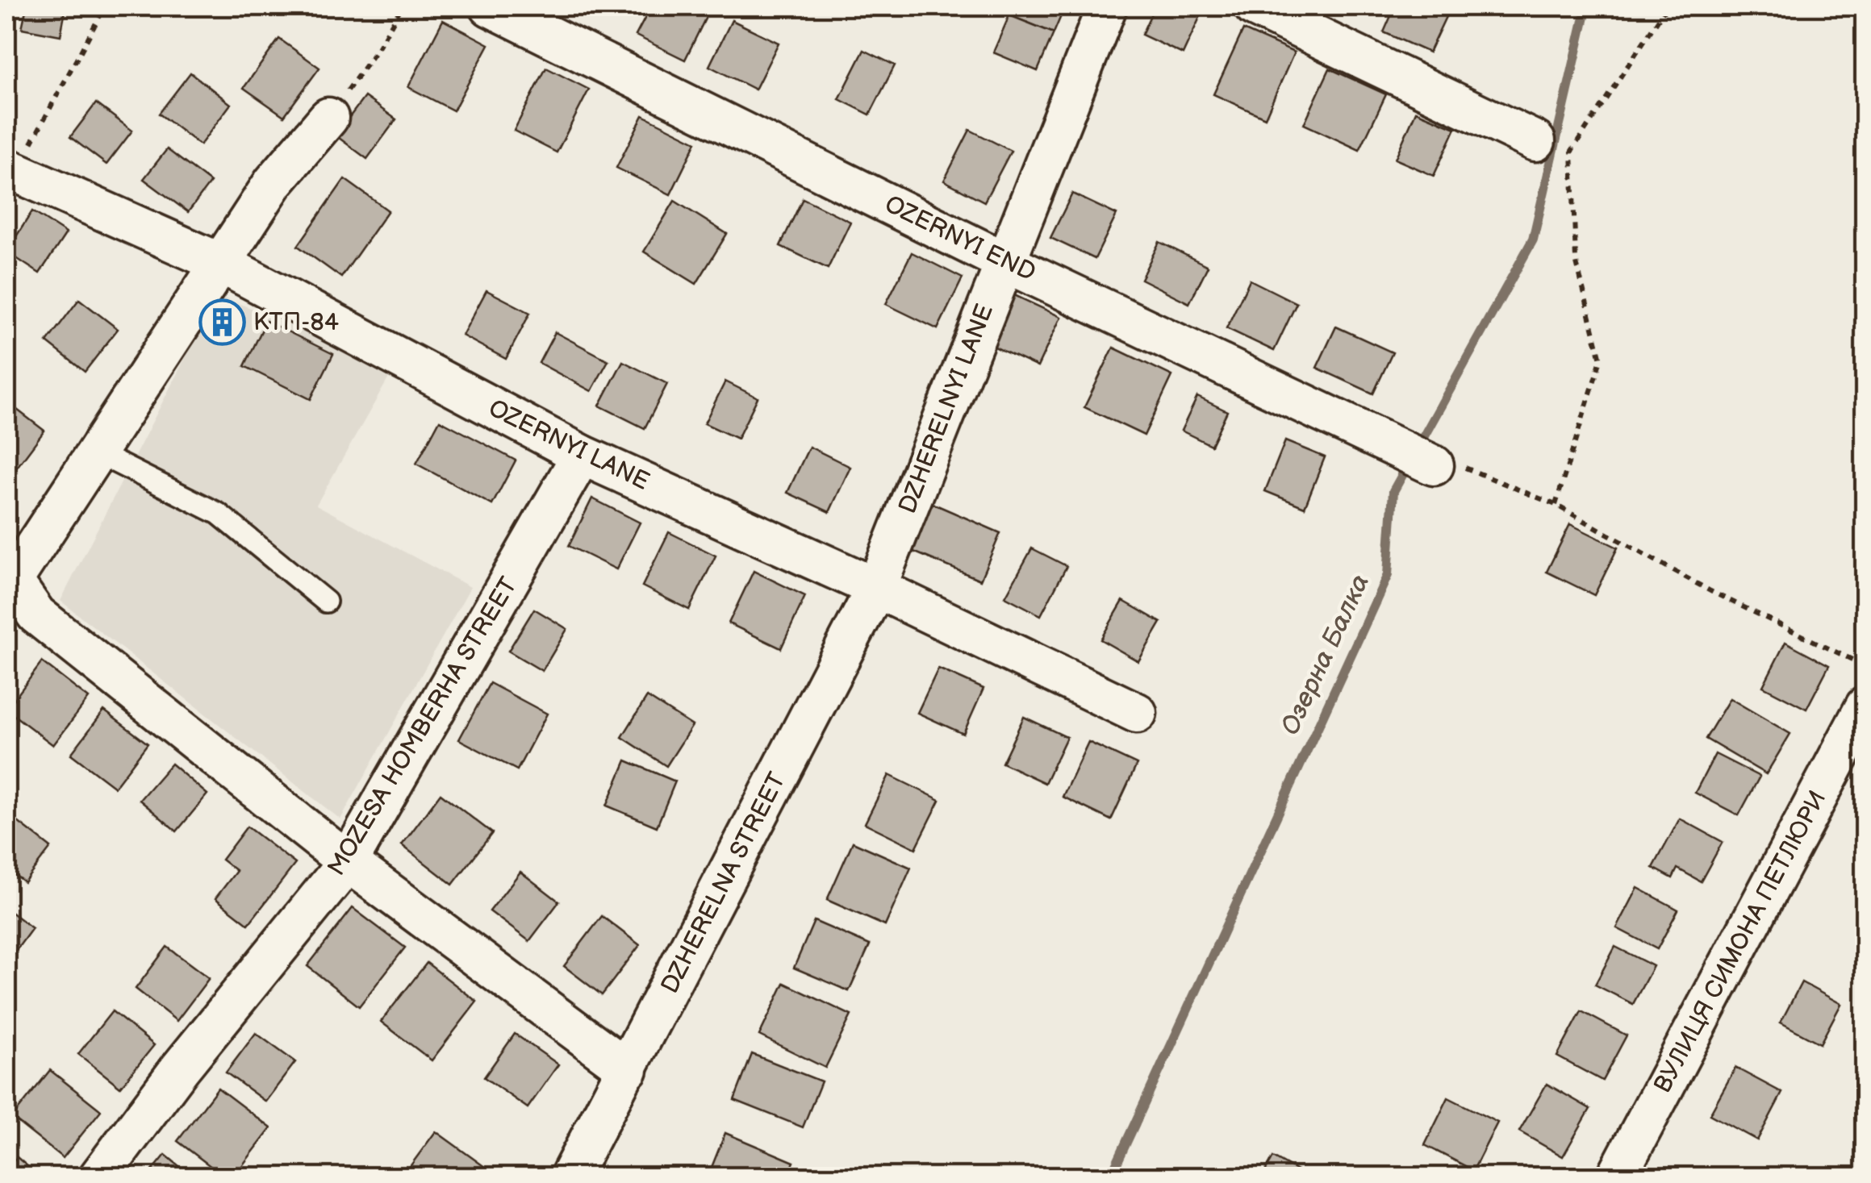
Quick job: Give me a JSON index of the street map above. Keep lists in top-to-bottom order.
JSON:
{
  "streets": {
    "street": [
      "OZERNYI END",
      "DZHERELNYI LANE",
      "OZERNYI LANE",
      "MOZESA HOMBERHA STREET",
      "DZHERELNA STREET",
      "ВУЛИЦЯ СИМОНА ПЕТЛЮРИ"
    ]
  },
  "crossings": [
    ["OZERNYI END", "DZHERELNYI LANE"],
    ["DZHERELNYI LANE", "OZERNYI LANE"],
    ["DZHERELNYI LANE", "DZHERELNA STREET"],
    ["OZERNYI LANE", "MOZESA HOMBERHA STREET"],
    ["OZERNYI LANE", "DZHERELNA STREET"]
  ],
  "water": ["Озерна Балка"],
  "places": {
    "building": ["КТП-84"]
  }
}
